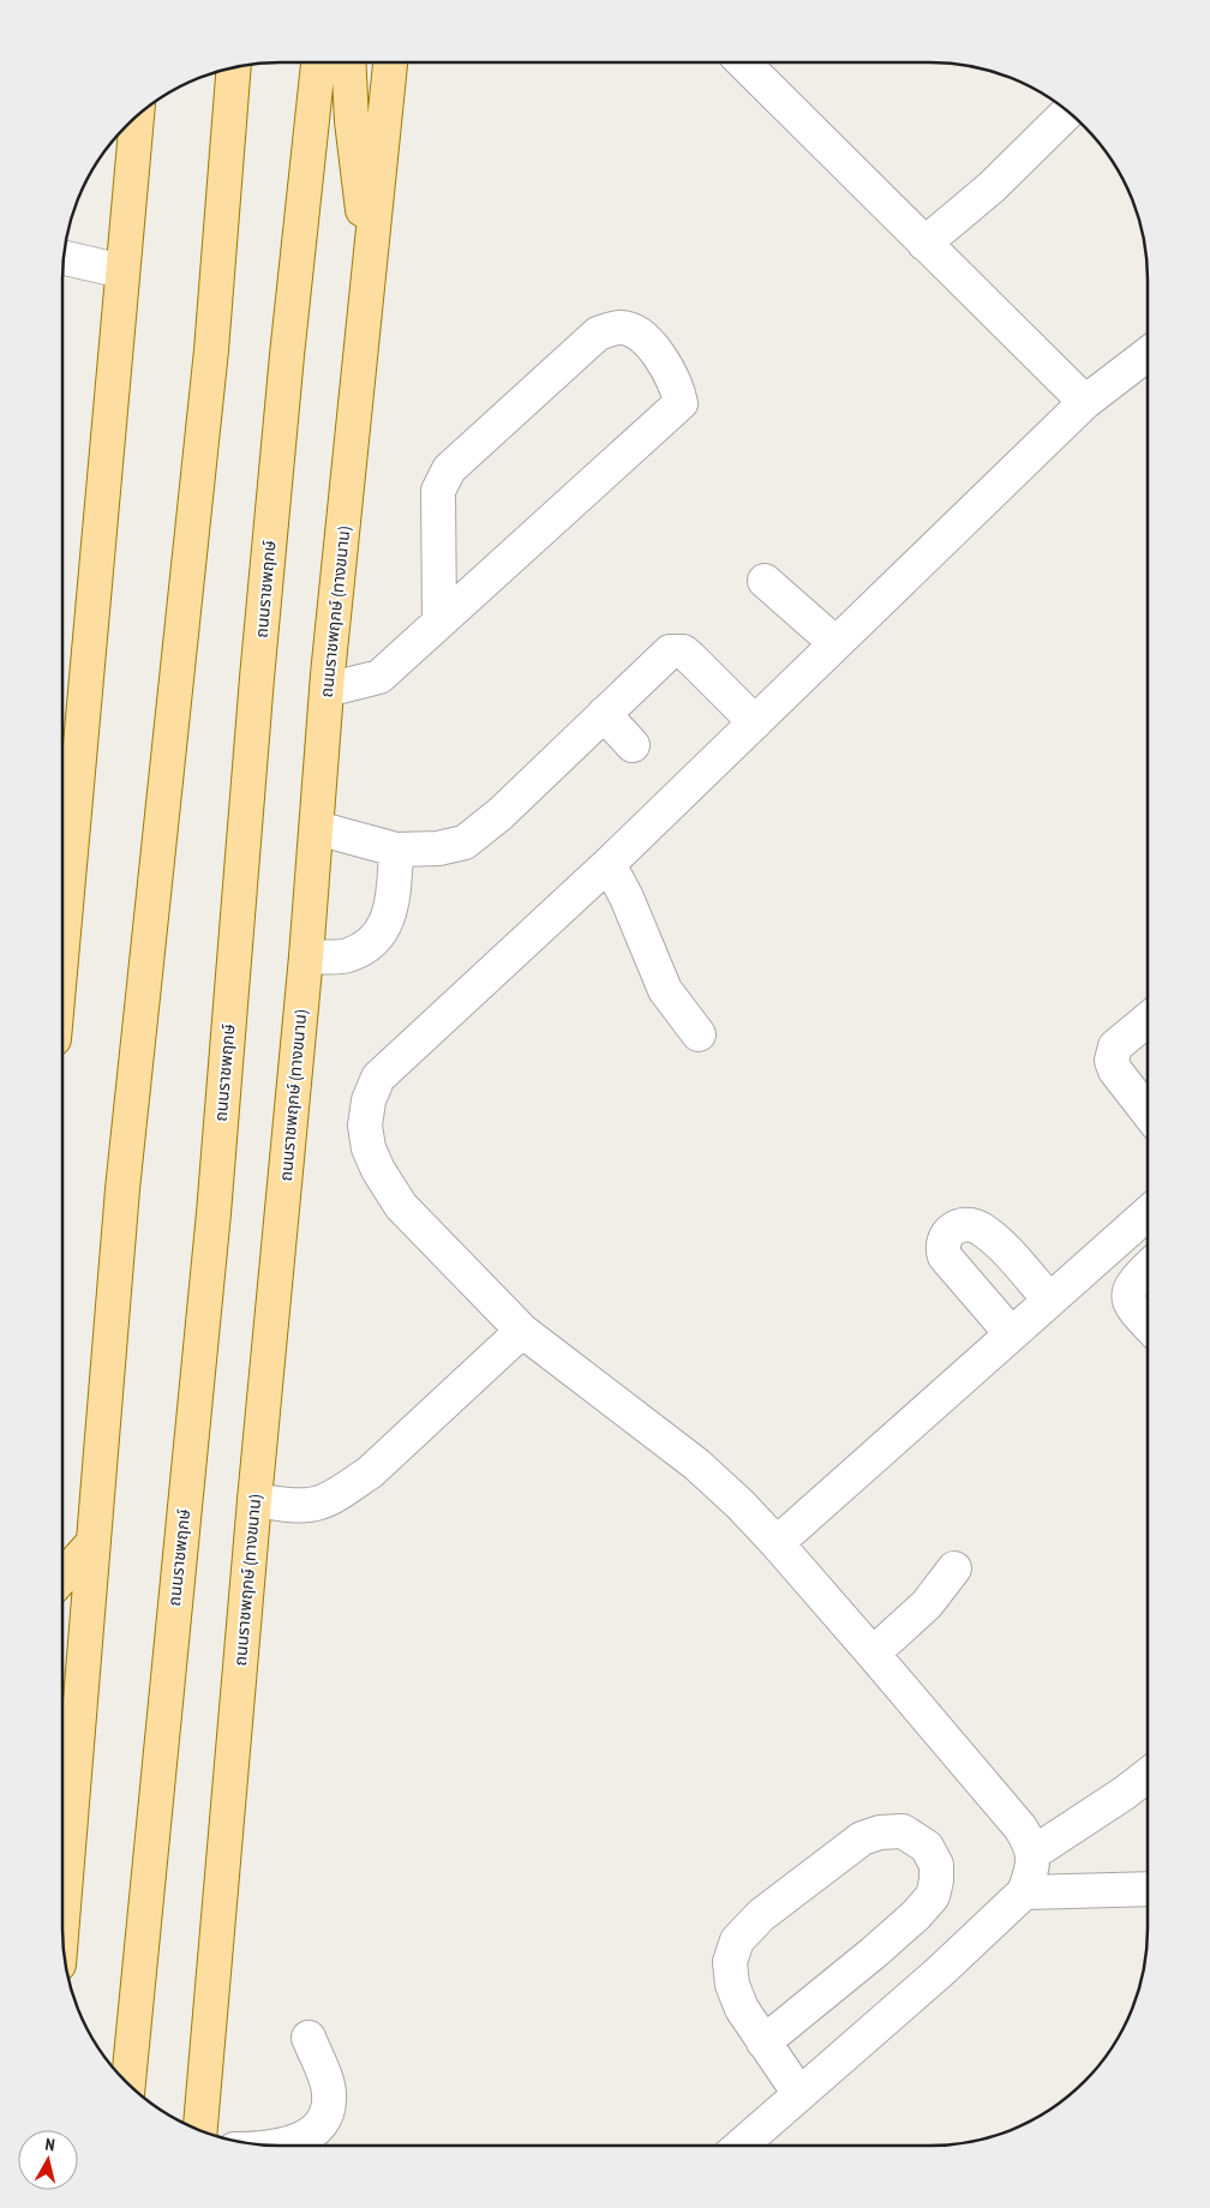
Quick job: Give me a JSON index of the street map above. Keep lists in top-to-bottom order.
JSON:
{
  "streets": {
    "main road": ["ถนนราชพฤกษ์", "ถนนราชพฤกษ์ (ทางขนาน)"]
  },
  "north": "top"
}
